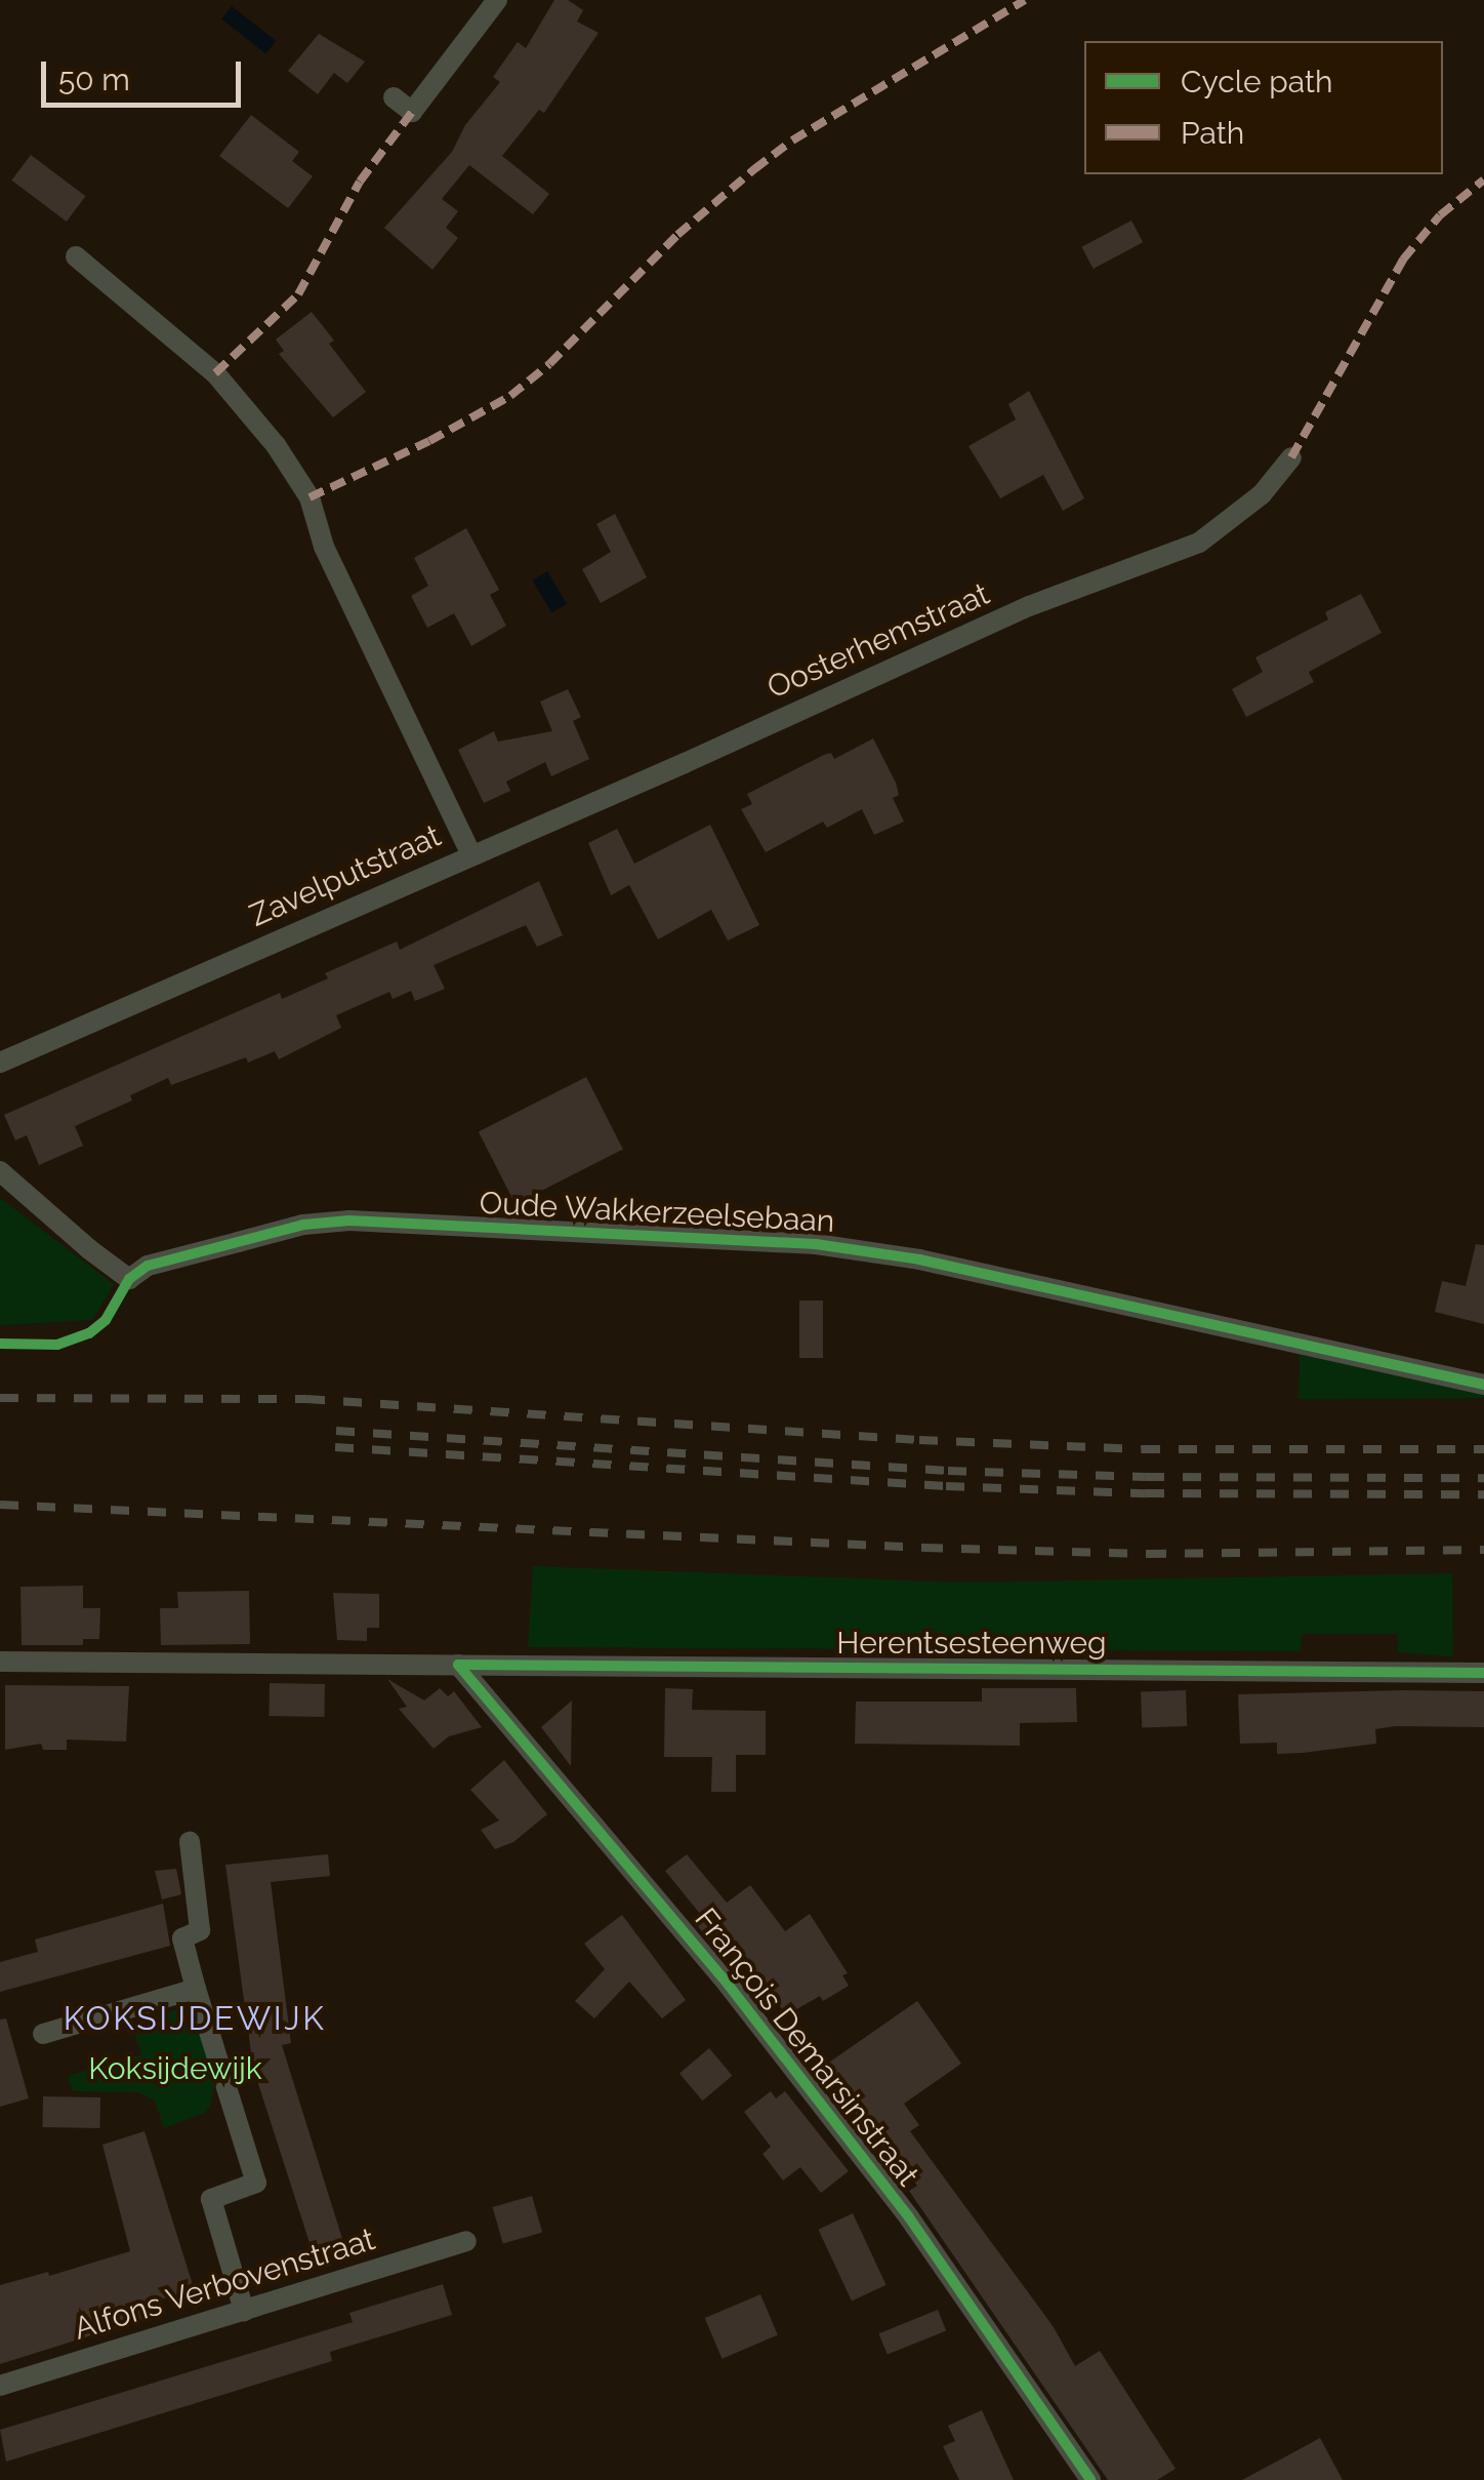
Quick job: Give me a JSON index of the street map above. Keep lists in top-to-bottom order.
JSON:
{
  "streets": {
    "street": [
      "Oosterhemstraat",
      "Zavelputstraat",
      "Oude Wakkerzeelsebaan",
      "Herentsesteenweg",
      "François Demarsinstraat",
      "Alfons Verbovenstraat"
    ]
  },
  "crossings": [
    ["Oosterhemstraat", "Zavelputstraat"],
    ["Herentsesteenweg", "François Demarsinstraat"]
  ],
  "districts": ["KOKSIJDEWIJK"],
  "parks": ["Koksijdewijk"],
  "legend": ["Cycle path", "Path"],
  "scale_bar": "50 m"
}
